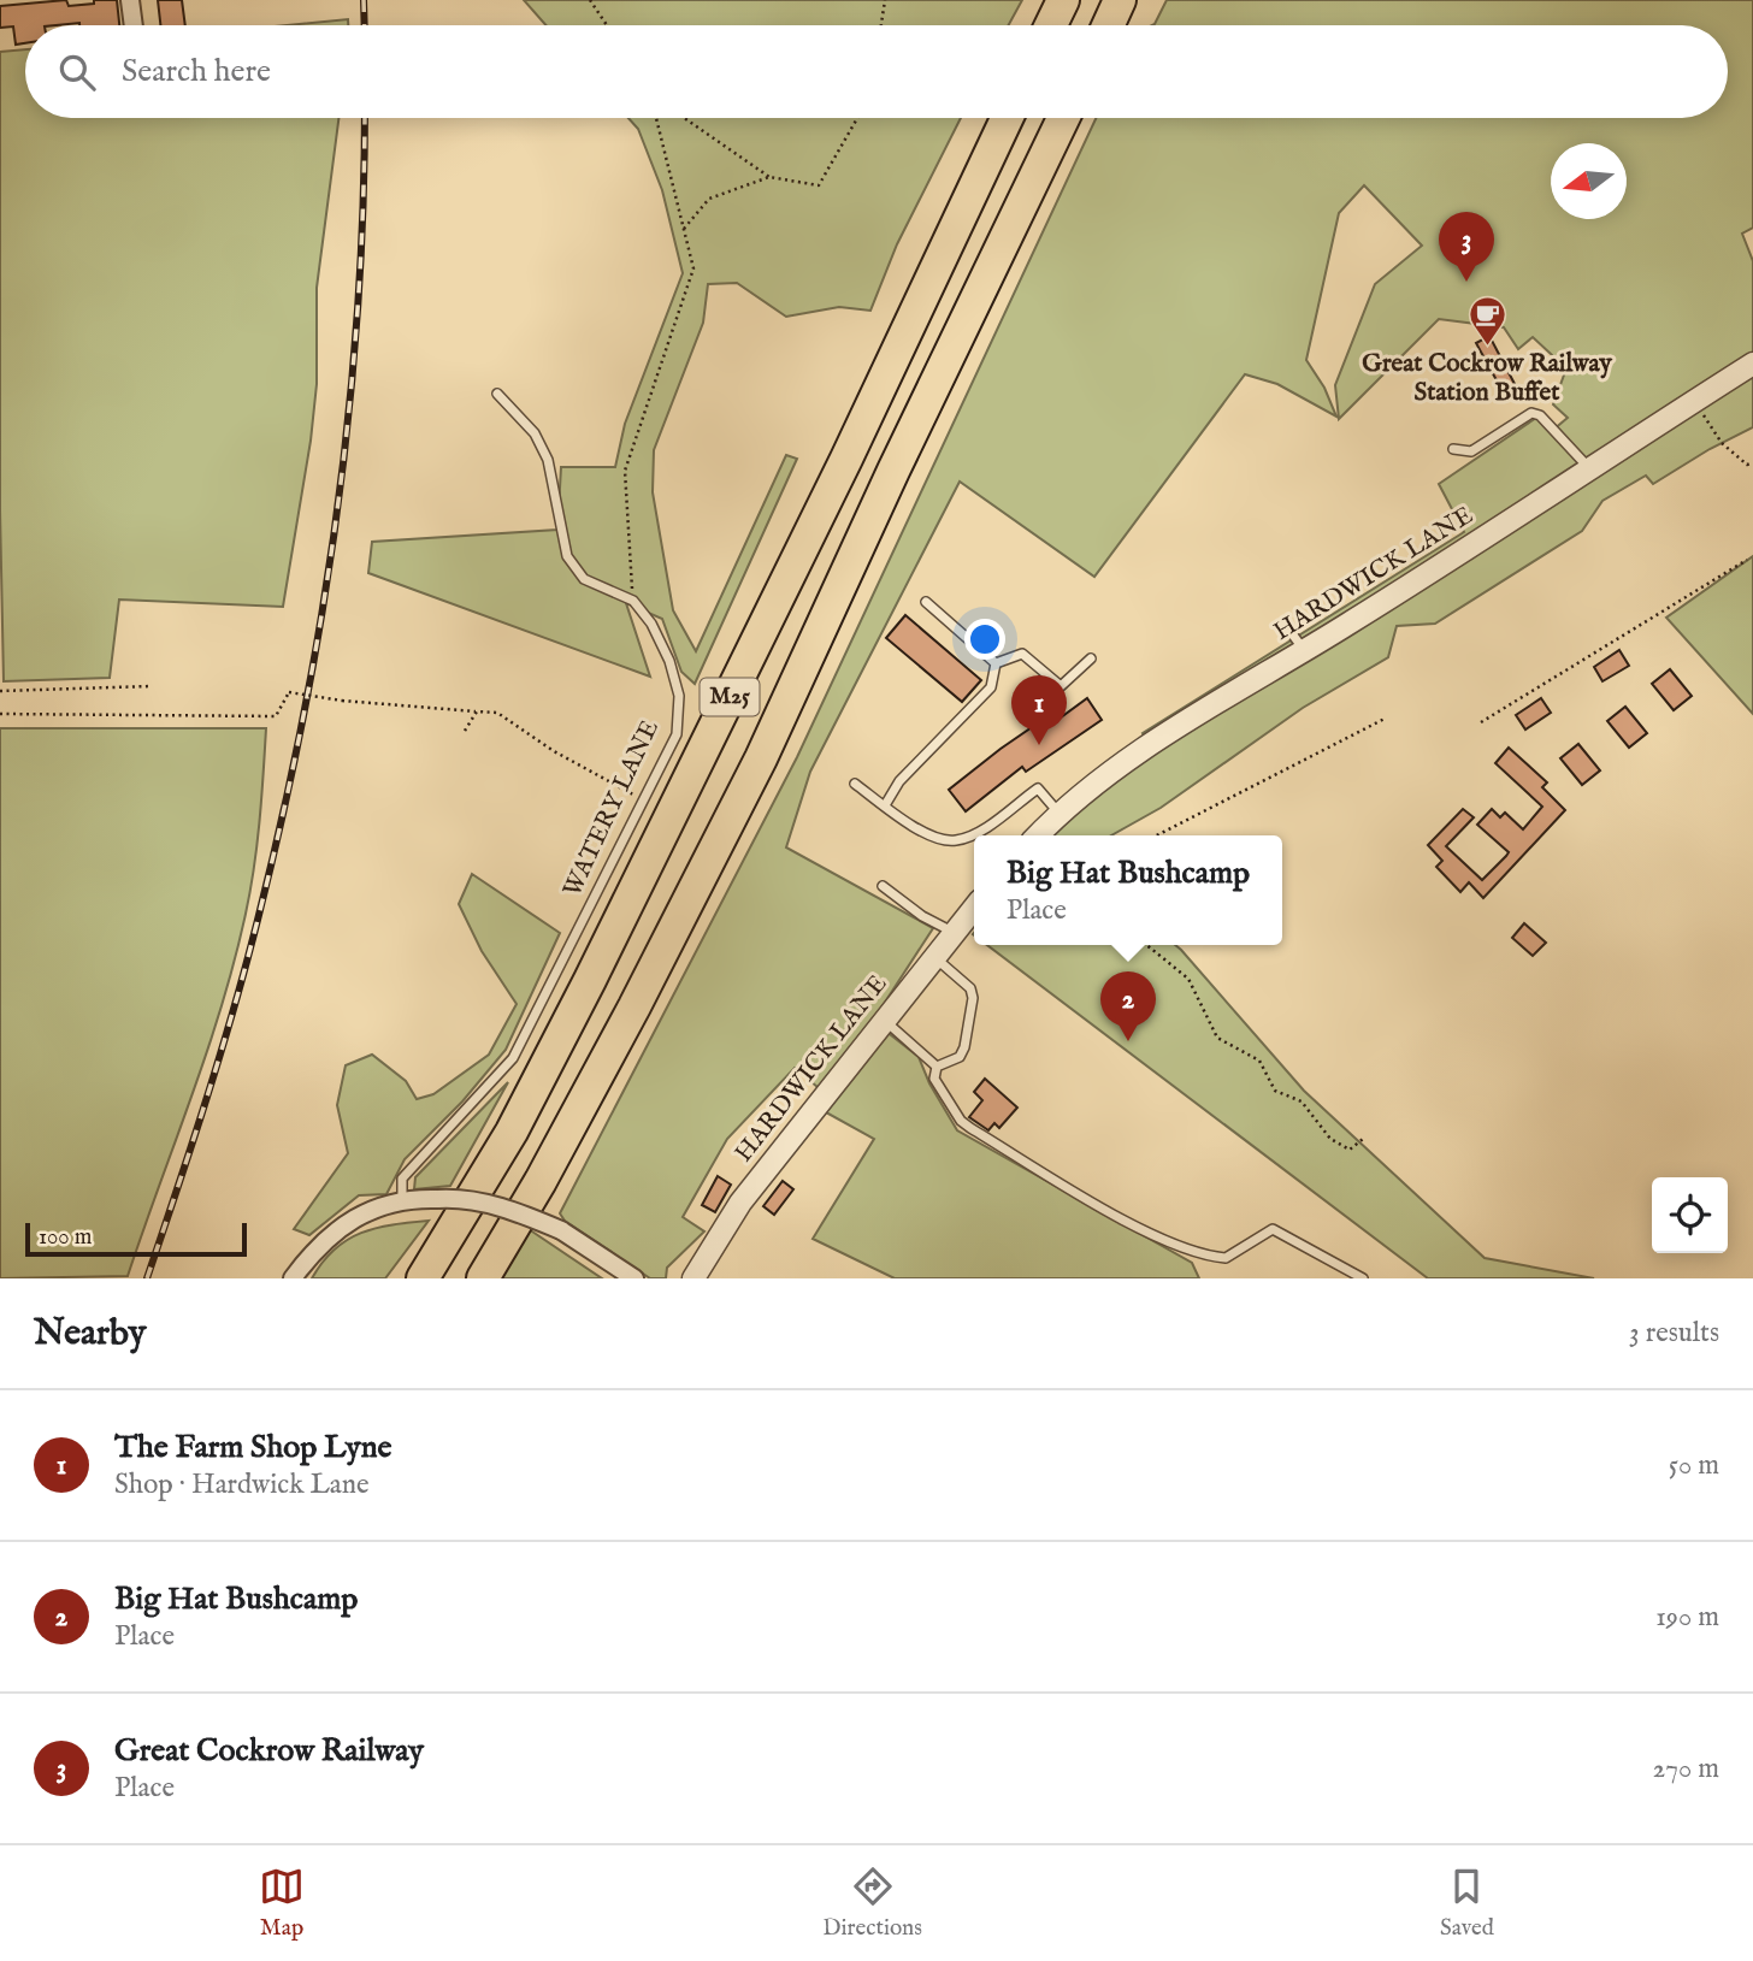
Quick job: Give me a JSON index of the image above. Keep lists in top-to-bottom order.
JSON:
{
  "streets": {
    "highway": ["M25"],
    "street": ["HARDWICK LANE"],
    "lane": ["WATERY LANE"]
  },
  "places": {
    "cafe": ["Great Cockrow Railway Station Buffet"]
  },
  "scale_bar": "100 m",
  "north": "left",
  "page": {
    "search": "Search here",
    "pins": ["3", "1", "2"],
    "popup": ["Big Hat Bushcamp", "Place"],
    "scale": "100 m",
    "heading": ["Nearby", "3 results"],
    "list": [
      {
        "mark": "1",
        "name": "The Farm Shop Lyne",
        "note": "Shop · Hardwick Lane",
        "value": "50 m"
      },
      {
        "mark": "2",
        "name": "Big Hat Bushcamp",
        "note": "Place",
        "value": "190 m"
      },
      {
        "mark": "3",
        "name": "Great Cockrow Railway",
        "note": "Place",
        "value": "270 m"
      }
    ],
    "nav": ["Map", "Directions", "Saved"]
  }
}
